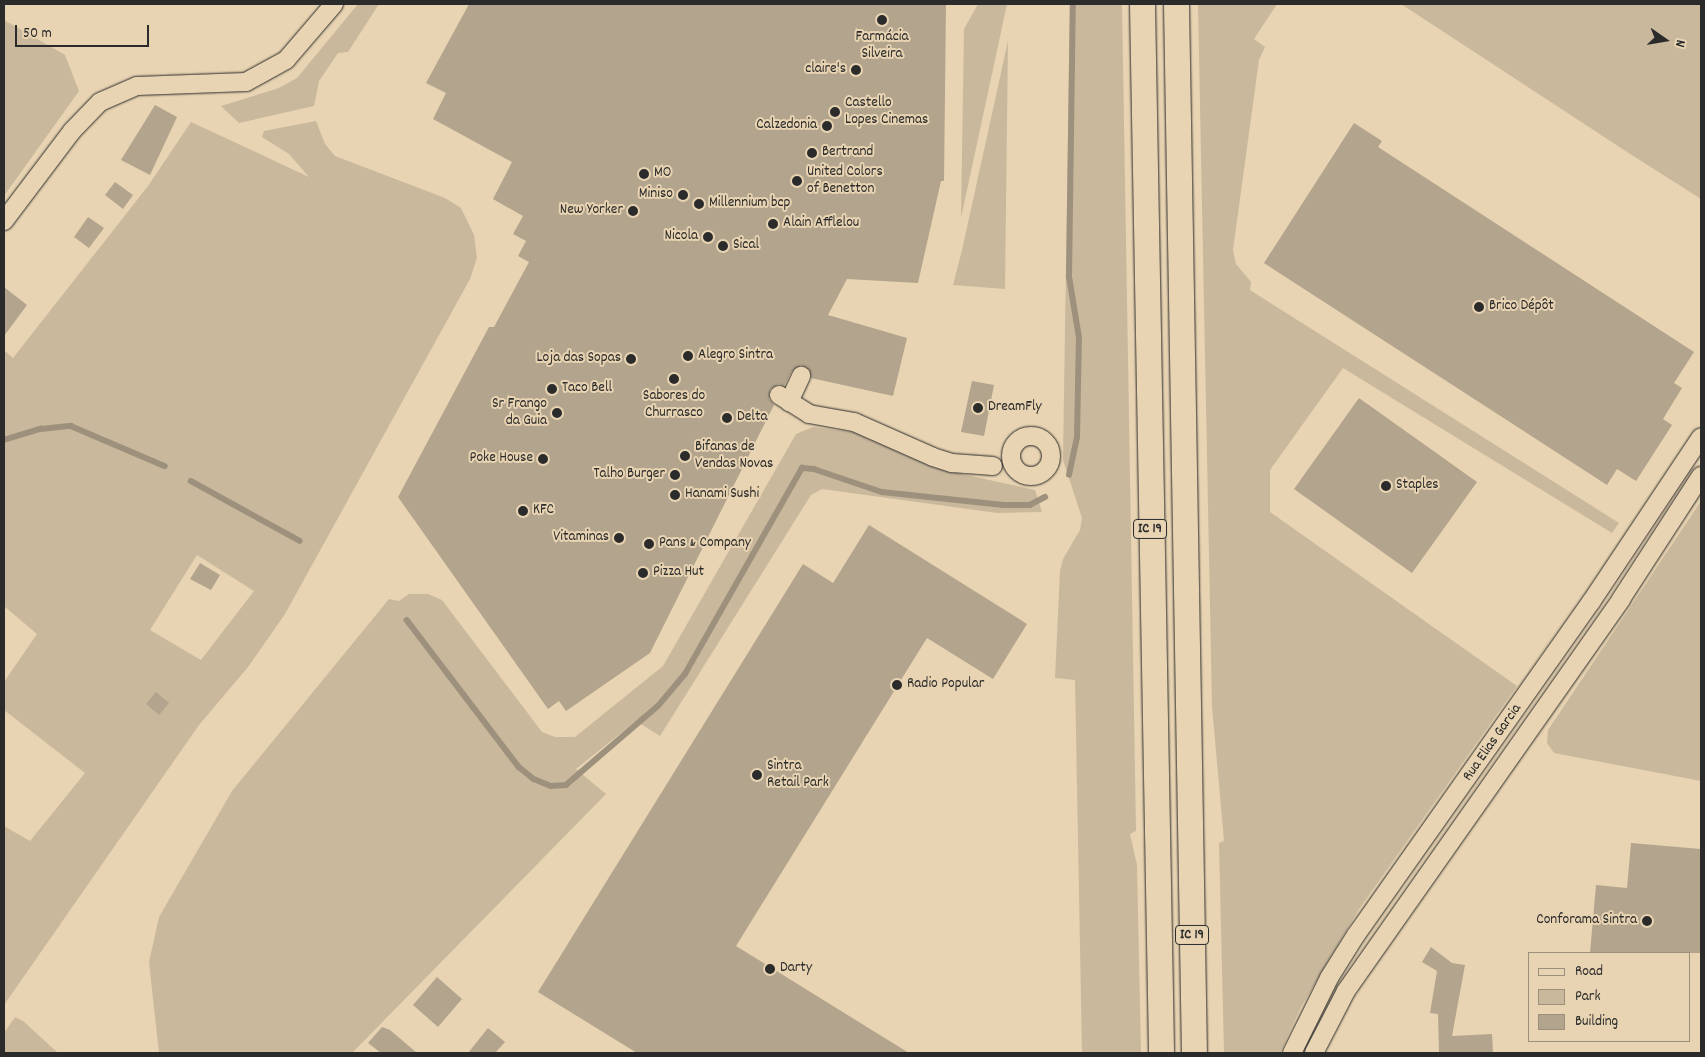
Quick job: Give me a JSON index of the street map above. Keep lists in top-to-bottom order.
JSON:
{
  "streets": {
    "highway": ["IC 19"],
    "street": ["Rua Elias Garcia"]
  },
  "places": [
    "Farmácia Silveira",
    "claire's",
    "Castello Lopes Cinemas",
    "Calzedonia",
    "Bertrand",
    "MO",
    "United Colors of Benetton",
    "Miniso",
    "Millennium bcp",
    "New Yorker",
    "Alain Afflelou",
    "Nicola",
    "Sical",
    "Brico Dépôt",
    "Alegro Sintra",
    "Loja das Sopas",
    "Sabores do Churrasco",
    "Taco Bell",
    "DreamFly",
    "Sr Frango da Guia",
    "Delta",
    "Bifanas de Vendas Novas",
    "Poke House",
    "Talho Burger",
    "Staples",
    "Hanami Sushi",
    "KFC",
    "Vitaminas",
    "Pans & Company",
    "Pizza Hut",
    "Radio Popular",
    "Sintra Retail Park",
    "Conforama Sintra",
    "Darty"
  ],
  "legend": ["Road", "Park", "Building"],
  "scale_bar": "50 m",
  "north": "right"
}
